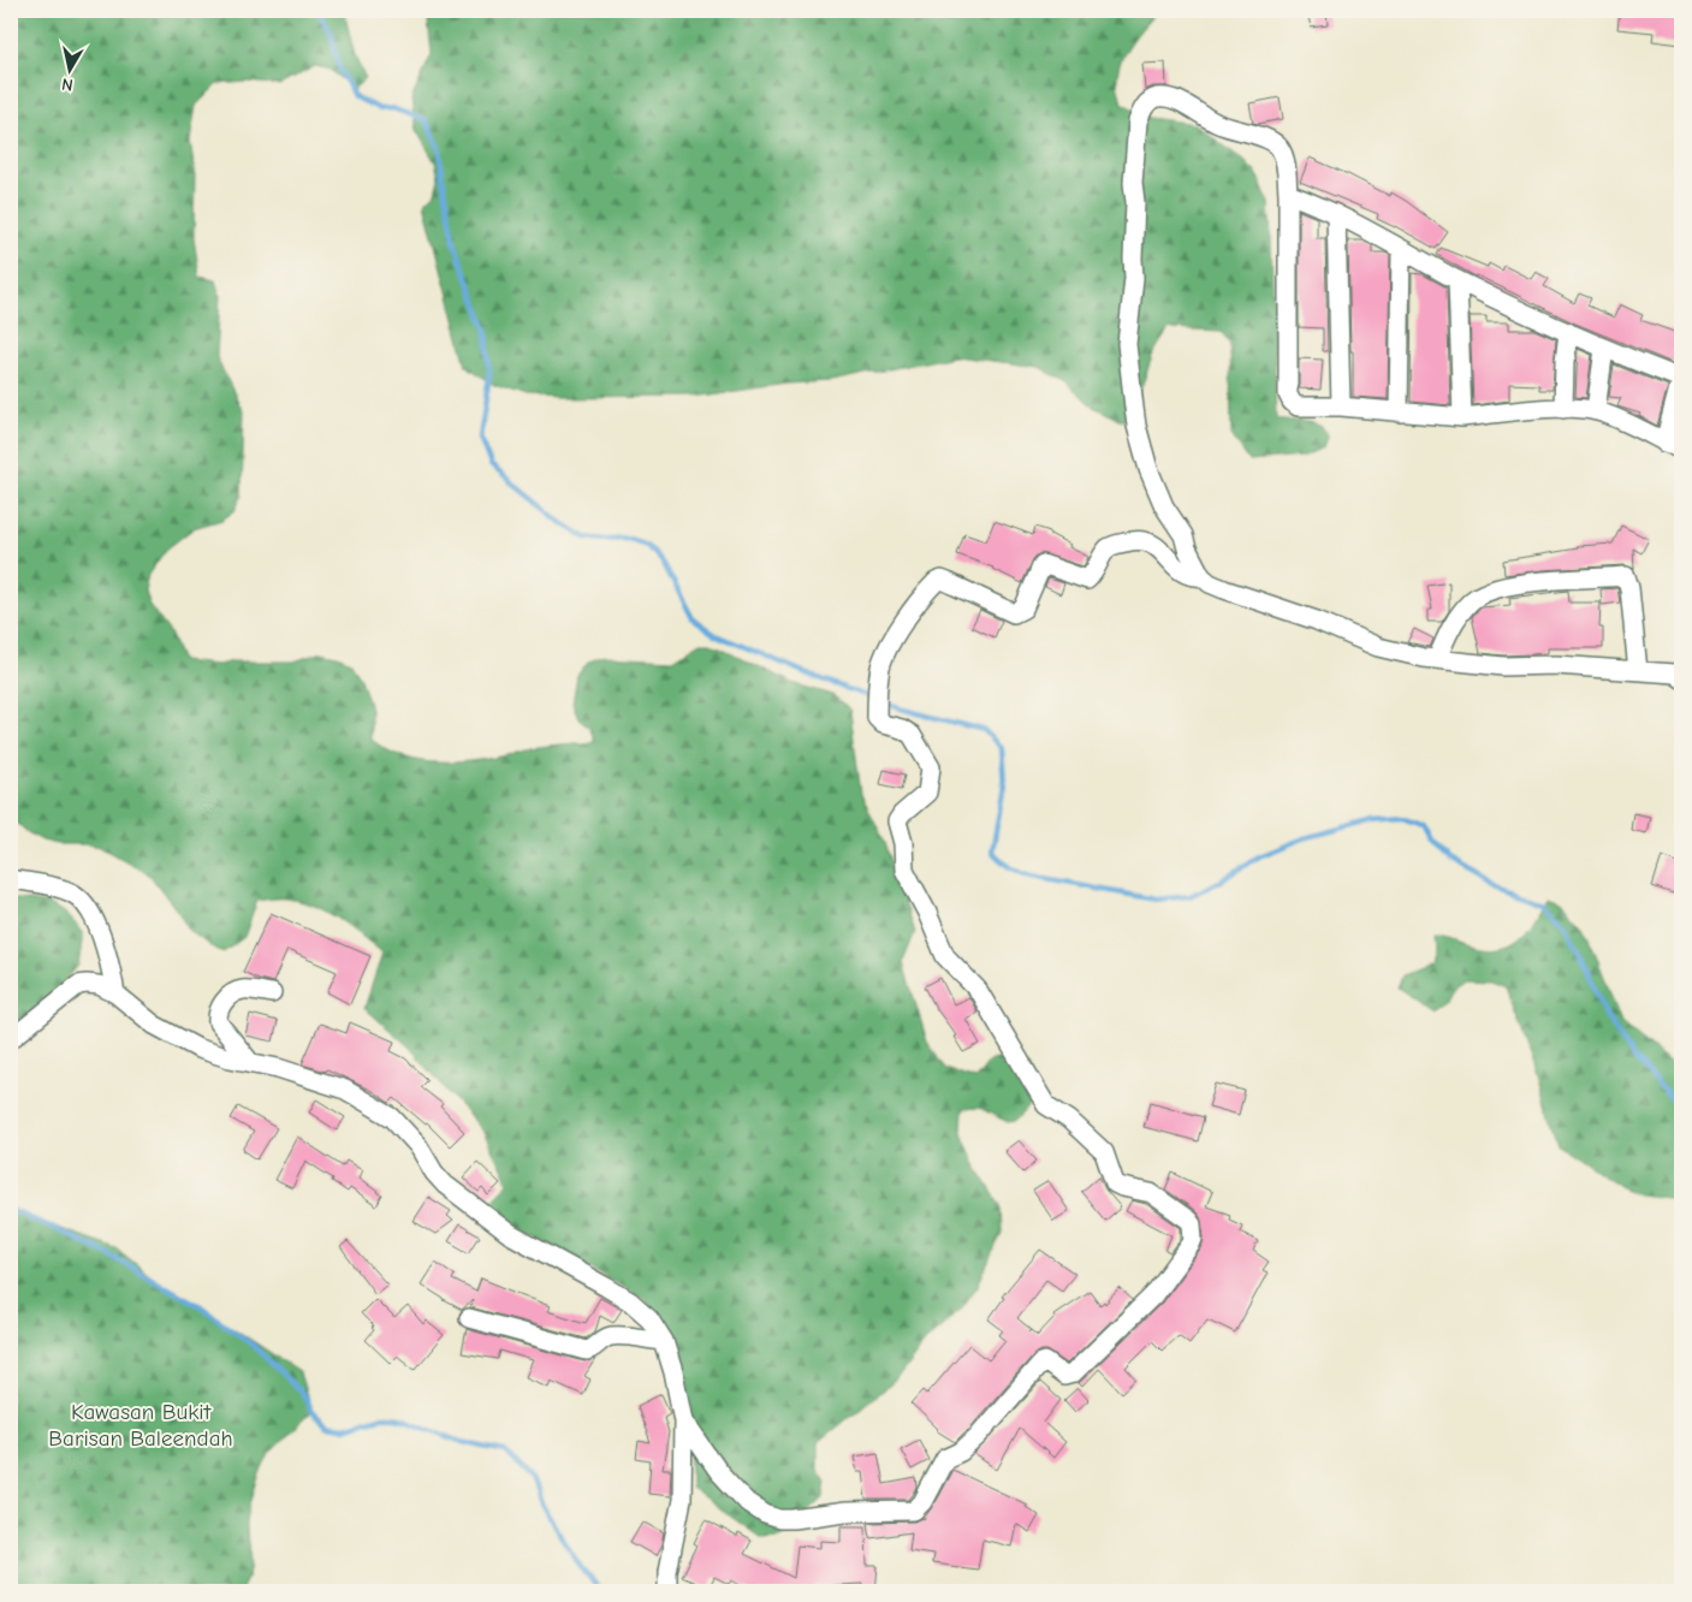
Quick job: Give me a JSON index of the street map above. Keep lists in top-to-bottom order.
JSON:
{
  "parks": ["Kawasan Bukit Barisan Baleendah"],
  "north": "bottom"
}
